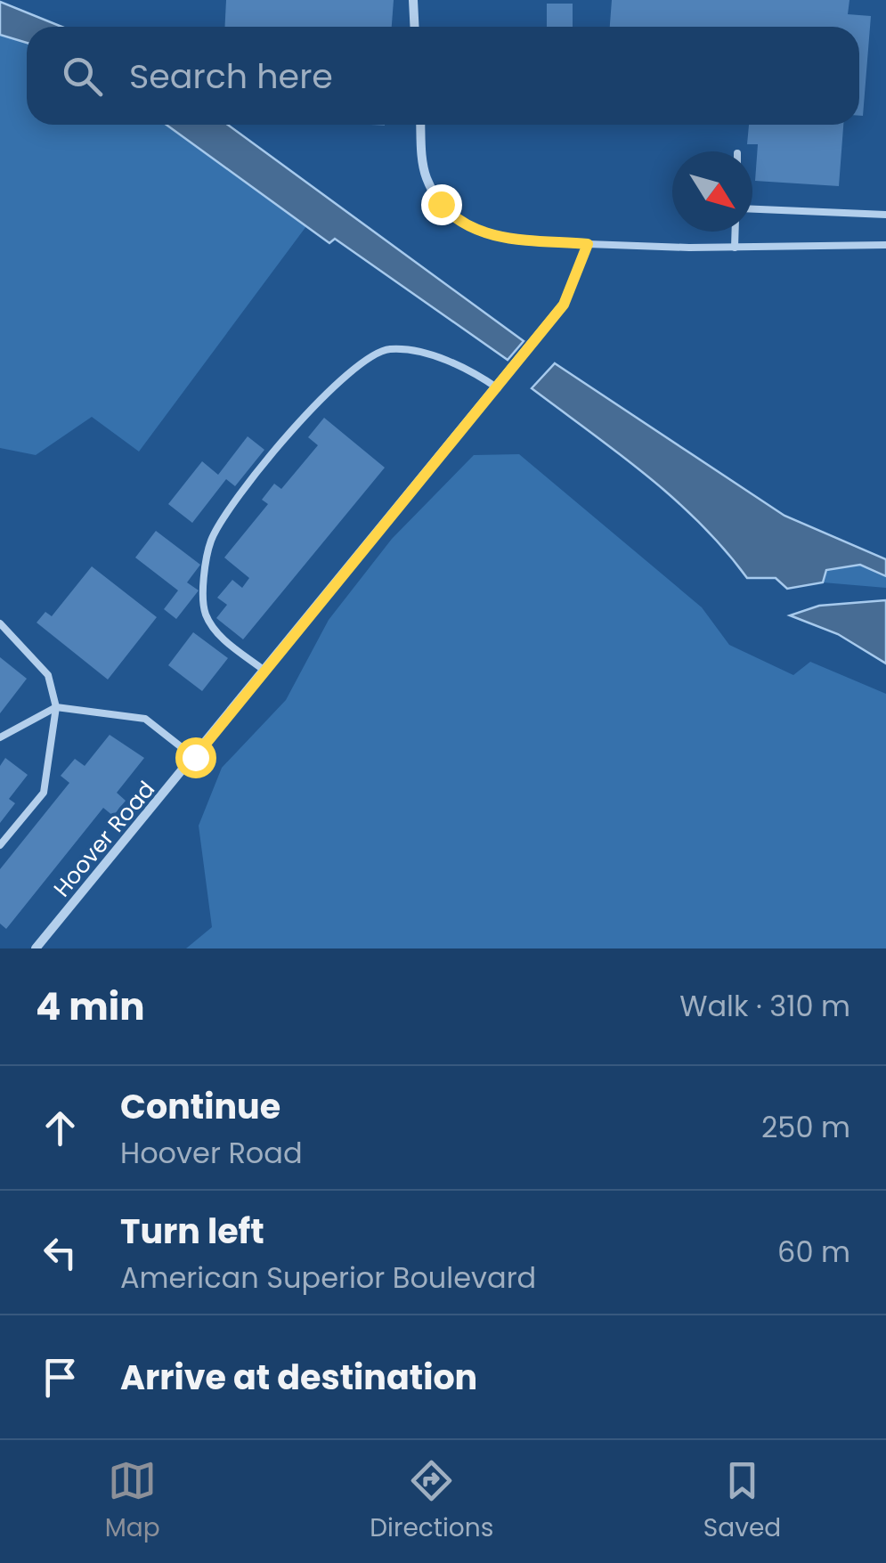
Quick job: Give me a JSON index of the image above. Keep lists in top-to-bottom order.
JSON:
{
  "streets": {
    "street": ["Hoover Road"]
  },
  "north": "bottom right",
  "page": {
    "search": "Search here",
    "heading": ["4 min", "Walk · 310 m"],
    "list": [
      ["Continue", "Hoover Road", "250 m"],
      ["Turn left", "American Superior Boulevard", "60 m"],
      "Arrive at destination"
    ],
    "nav": ["Map", "Directions", "Saved"]
  }
}
